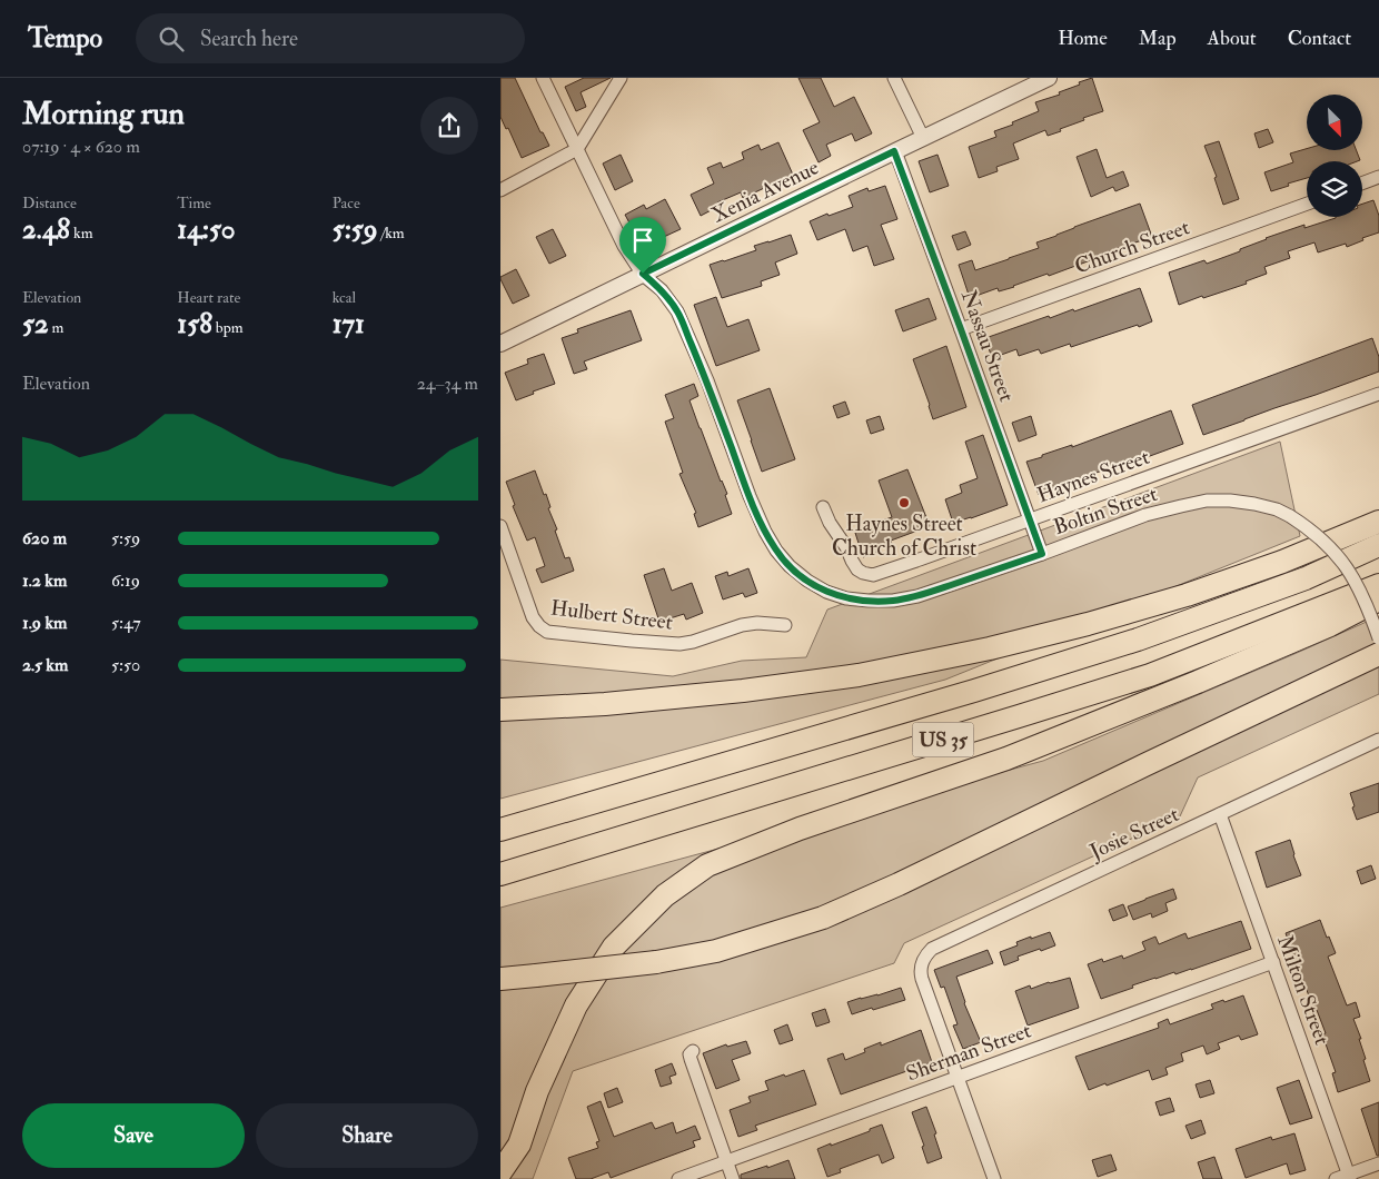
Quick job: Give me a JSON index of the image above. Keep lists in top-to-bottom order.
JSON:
{
  "streets": {
    "highway": ["US 35"],
    "street": [
      "Xenia Avenue",
      "Church Street",
      "Nassau Street",
      "Haynes Street",
      "Boltin Street",
      "Hulbert Street",
      "Josie Street",
      "Milton Street",
      "Sherman Street"
    ]
  },
  "crossings": [
    ["Xenia Avenue", "Nassau Street"],
    ["Xenia Avenue", "Boltin Street"],
    ["Church Street", "Nassau Street"],
    ["Nassau Street", "Haynes Street"],
    ["Nassau Street", "Boltin Street"],
    ["Josie Street", "Milton Street"],
    ["Josie Street", "Sherman Street"],
    ["Milton Street", "Sherman Street"]
  ],
  "places": ["Haynes Street Church of Christ"],
  "north": "bottom right",
  "page": {
    "header": "Tempo",
    "search": "Search here",
    "nav": [
      "Home",
      "Map",
      "About",
      "Contact"
    ],
    "heading": ["Morning run", "07:19 · 4 × 620 m"],
    "stats": [
      ["Distance", "2.48 km"],
      ["Time", "14:50"],
      ["Pace", "5:59 /km"],
      ["Elevation", "52 m"],
      ["Heart rate", "158 bpm"],
      ["kcal", "171"]
    ],
    "chart": ["Elevation", "24–34 m"],
    "list": [
      {
        "name": "620 m",
        "note": "5:59"
      },
      {
        "name": "1.2 km",
        "note": "6:19"
      },
      {
        "name": "1.9 km",
        "note": "5:47"
      },
      {
        "name": "2.5 km",
        "note": "5:50"
      }
    ],
    "buttons": ["Save", "Share"]
  }
}
